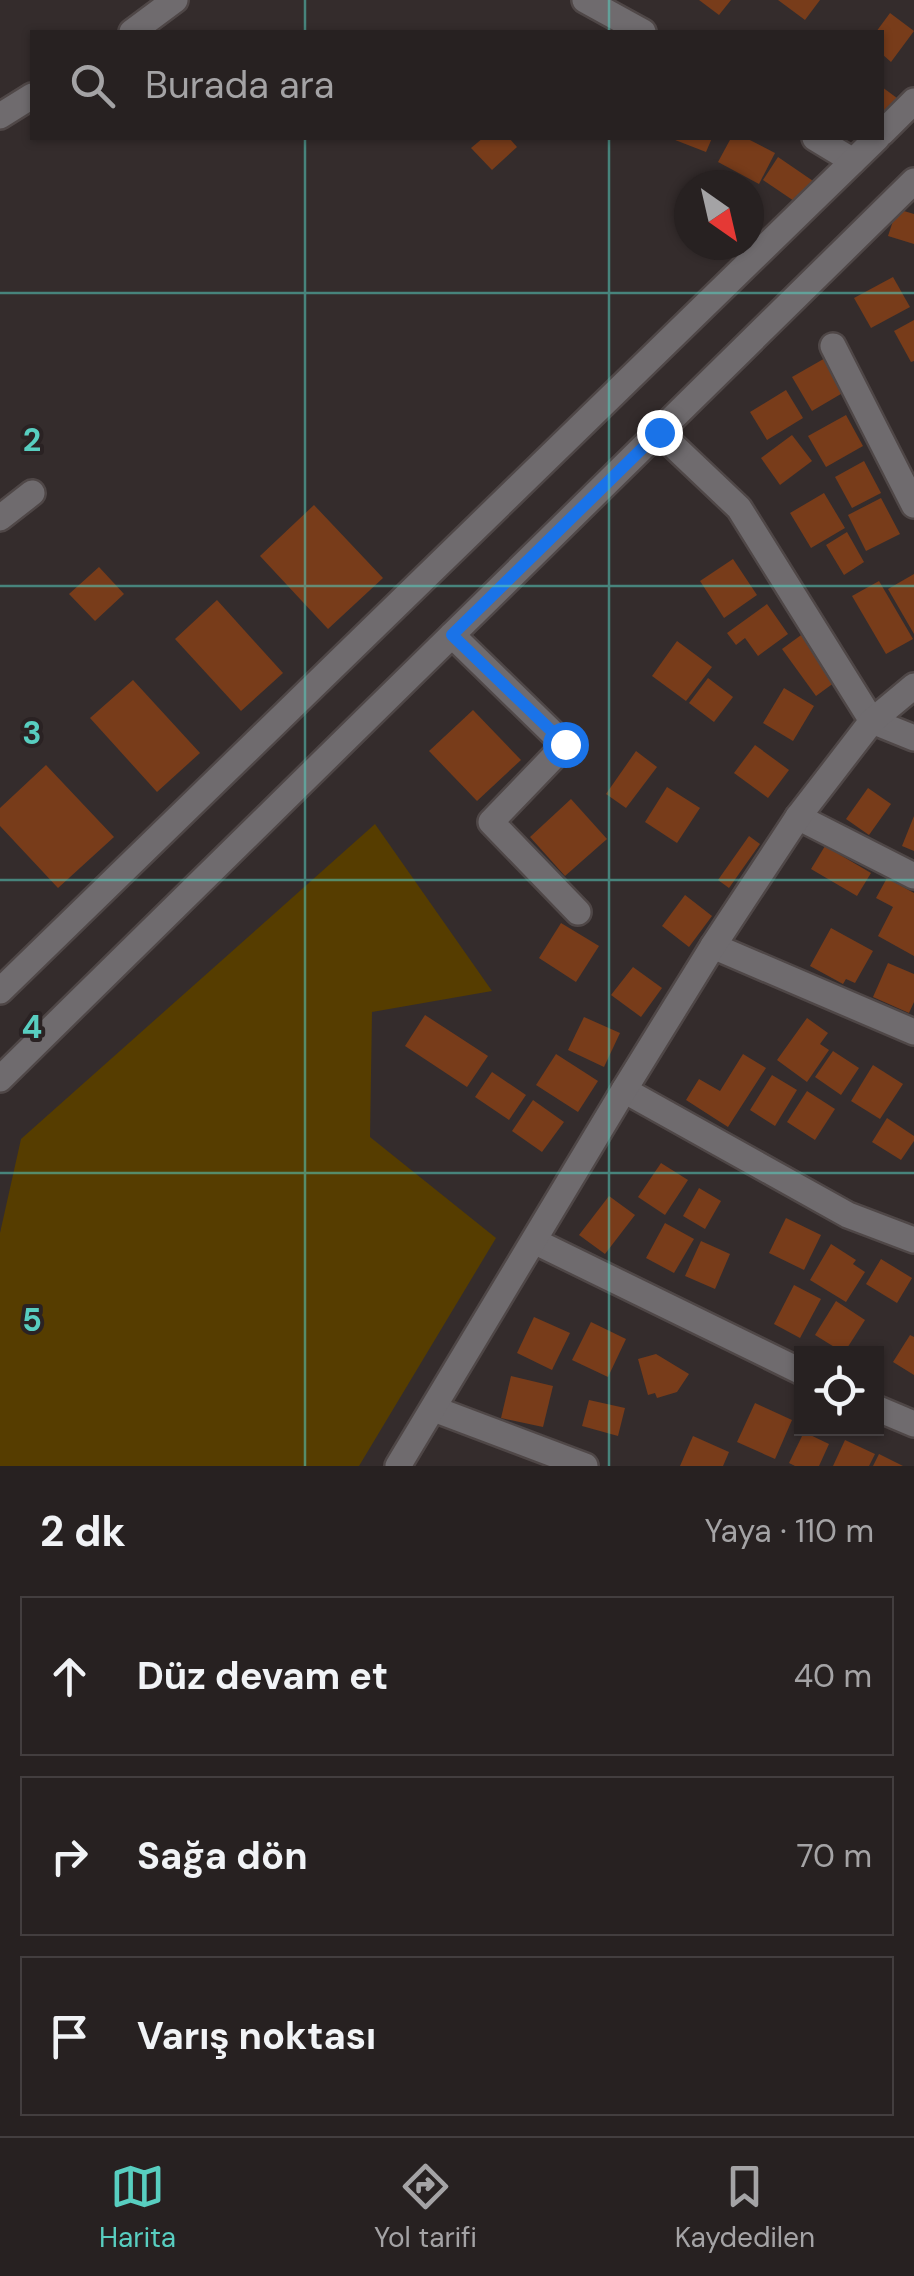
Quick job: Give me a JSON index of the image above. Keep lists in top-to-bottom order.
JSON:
{
  "north": "bottom right",
  "page": {
    "search": "Burada ara",
    "heading": ["2 dk", "Yaya · 110 m"],
    "list": [
      ["Düz devam et", "40 m"],
      ["Sağa dön", "70 m"],
      "Varış noktası"
    ],
    "nav": ["Harita", "Yol tarifi", "Kaydedilen"]
  },
  "grid": {
    "rows": [
      "2",
      "3",
      "4",
      "5"
    ]
  }
}
